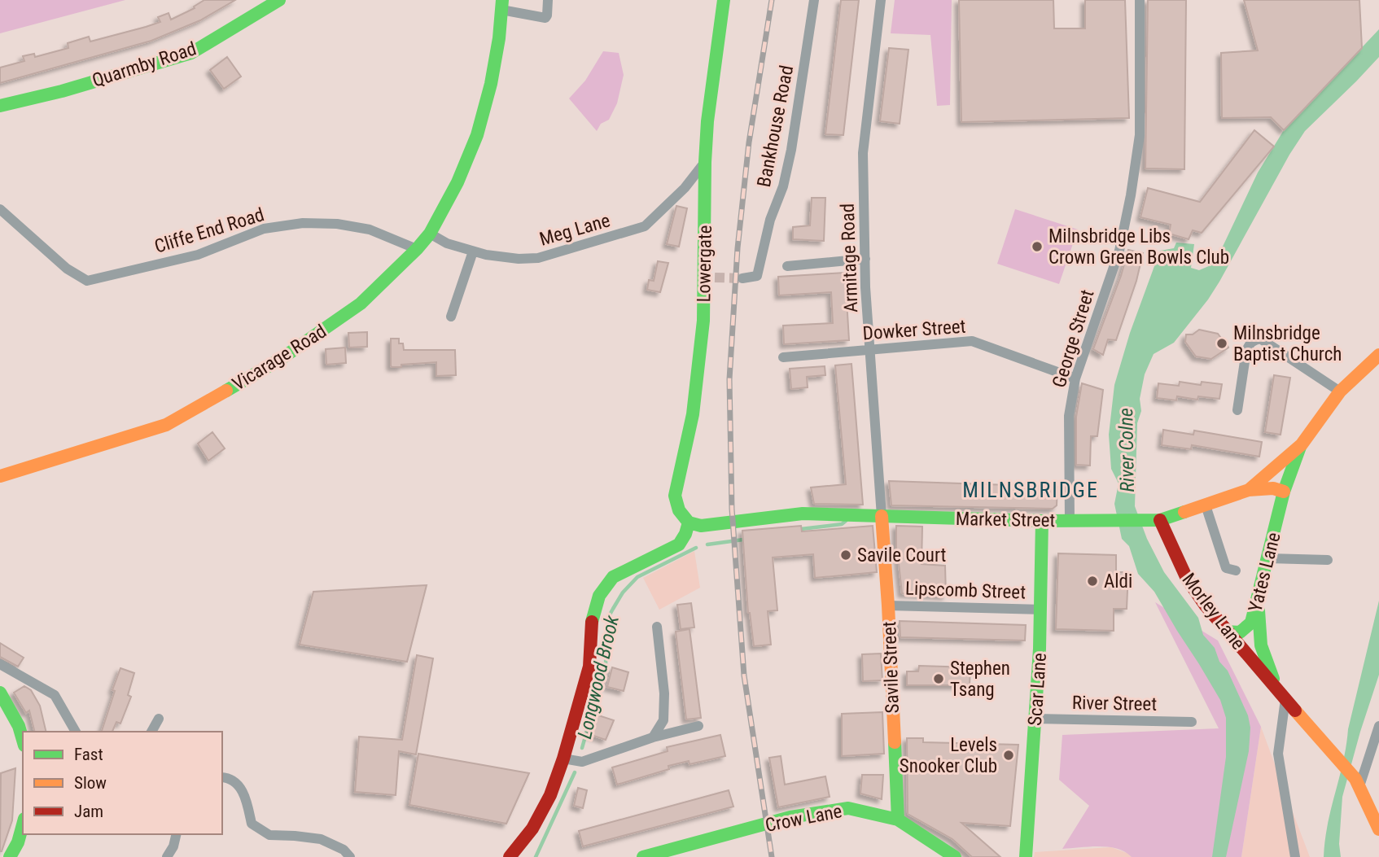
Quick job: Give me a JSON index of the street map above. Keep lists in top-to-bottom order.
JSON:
{
  "streets": {
    "street": [
      "Quarmby Road",
      "Bankhouse Road",
      "Meg Lane",
      "Cliffe End Road",
      "Armitage Road",
      "Lowergate",
      "Dowker Street",
      "George Street",
      "Vicarage Road",
      "Market Street",
      "Yates Lane",
      "Lipscomb Street",
      "Morley Lane",
      "Savile Street",
      "Scar Lane",
      "River Street",
      "Crow Lane"
    ]
  },
  "crossings": [
    ["Meg Lane", "Lowergate"],
    ["Meg Lane", "Vicarage Road"],
    ["Cliffe End Road", "Vicarage Road"],
    ["Armitage Road", "Dowker Street"],
    ["Armitage Road", "Market Street"],
    ["Armitage Road", "Savile Street"],
    ["Lowergate", "Market Street"],
    ["Dowker Street", "George Street"],
    ["George Street", "Market Street"],
    ["Market Street", "Yates Lane"],
    ["Market Street", "Morley Lane"],
    ["Market Street", "Savile Street"],
    ["Market Street", "Scar Lane"],
    ["Yates Lane", "Morley Lane"],
    ["Lipscomb Street", "Savile Street"],
    ["Lipscomb Street", "Scar Lane"],
    ["Savile Street", "Crow Lane"],
    ["Scar Lane", "River Street"]
  ],
  "districts": ["MILNSBRIDGE"],
  "water": ["River Colne", "Longwood Brook"],
  "places": [
    "Milnsbridge Libs Crown Green Bowls Club",
    "Milnsbridge Baptist Church",
    "Savile Court",
    "Aldi",
    "Stephen Tsang",
    "Levels Snooker Club"
  ],
  "legend": ["Fast", "Slow", "Jam"]
}
